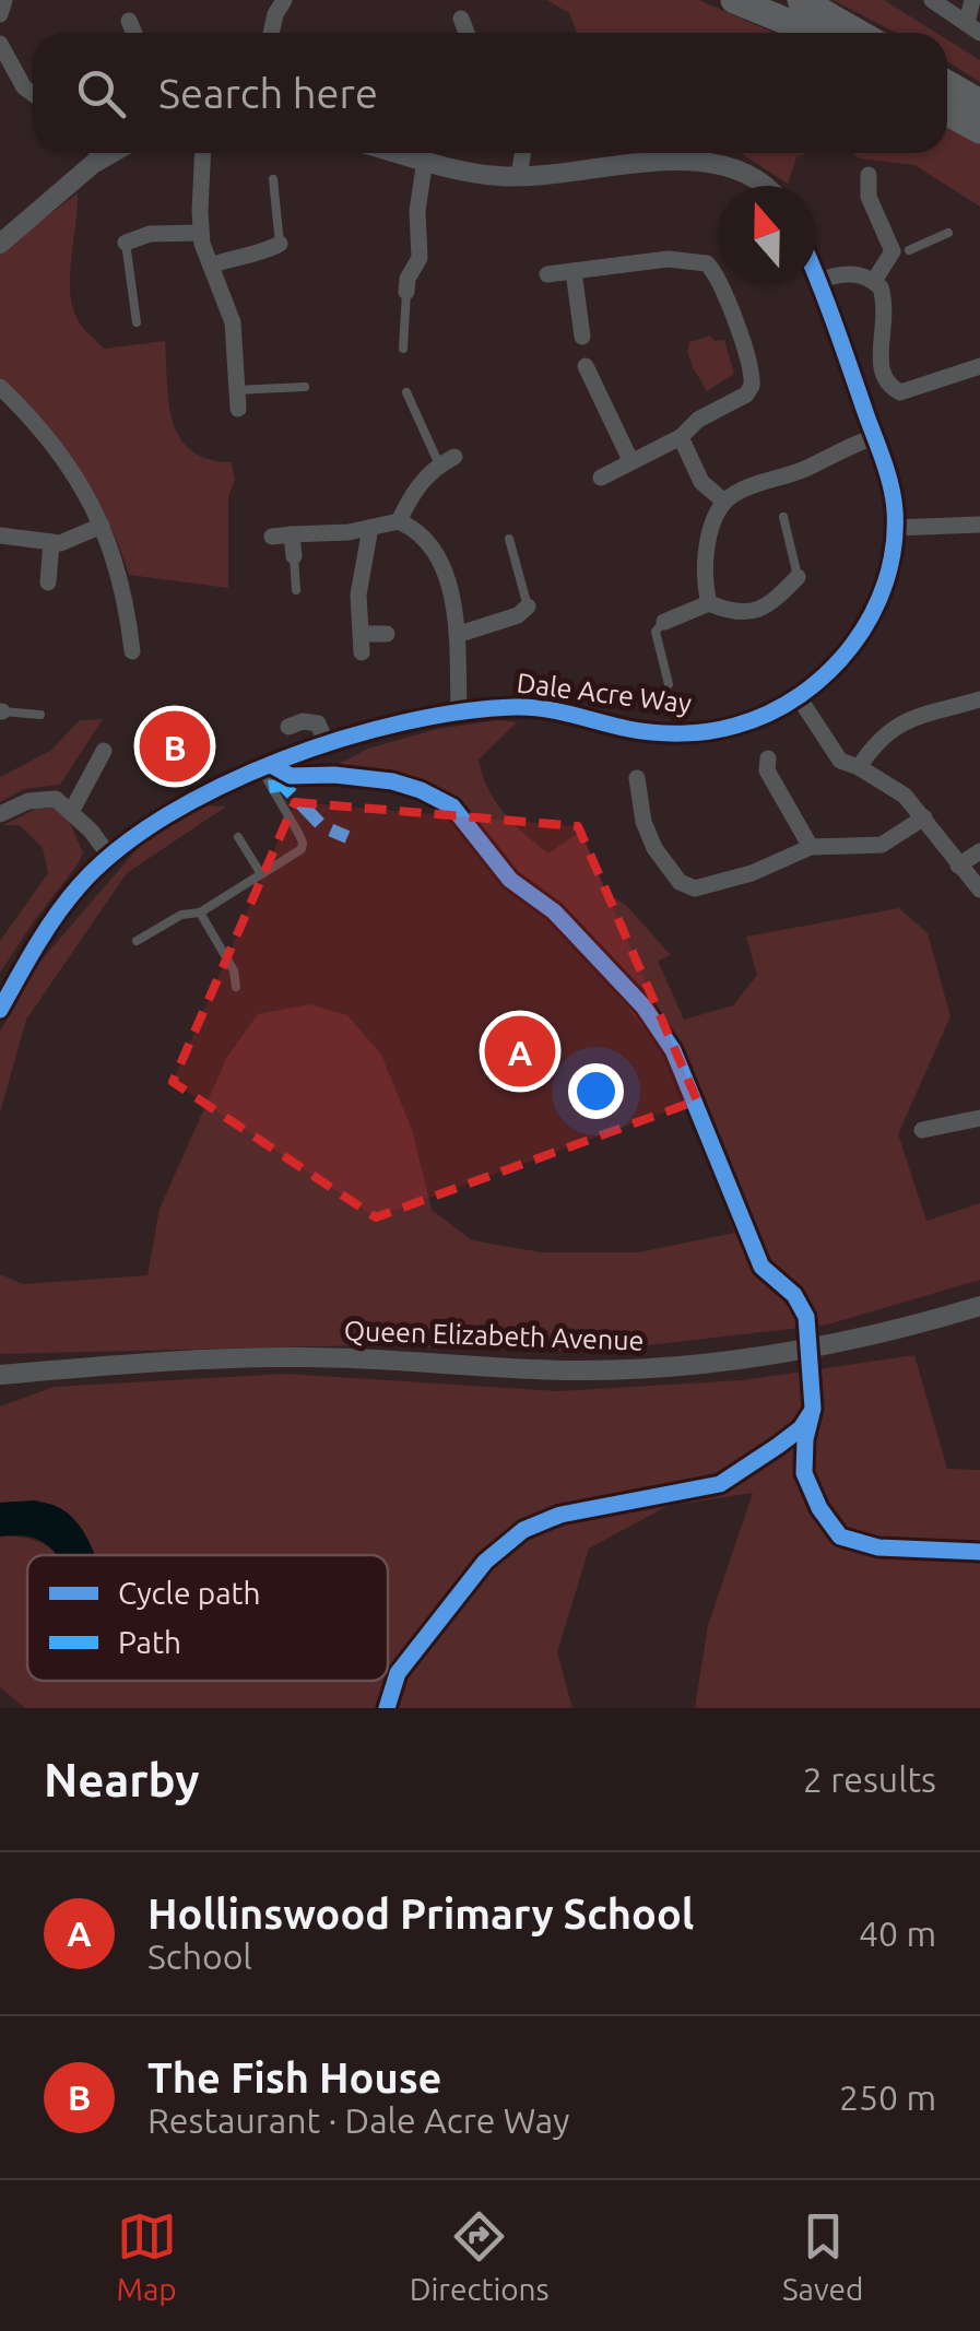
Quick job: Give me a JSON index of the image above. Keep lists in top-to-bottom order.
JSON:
{
  "streets": {
    "street": ["Dale Acre Way", "Queen Elizabeth Avenue"]
  },
  "legend": ["Cycle path", "Path"],
  "north": "top",
  "page": {
    "search": "Search here",
    "pins": ["B", "A"],
    "heading": ["Nearby", "2 results"],
    "list": [
      {
        "mark": "A",
        "name": "Hollinswood Primary School",
        "note": "School",
        "value": "40 m"
      },
      {
        "mark": "B",
        "name": "The Fish House",
        "note": "Restaurant · Dale Acre Way",
        "value": "250 m"
      }
    ],
    "nav": ["Map", "Directions", "Saved"]
  }
}
